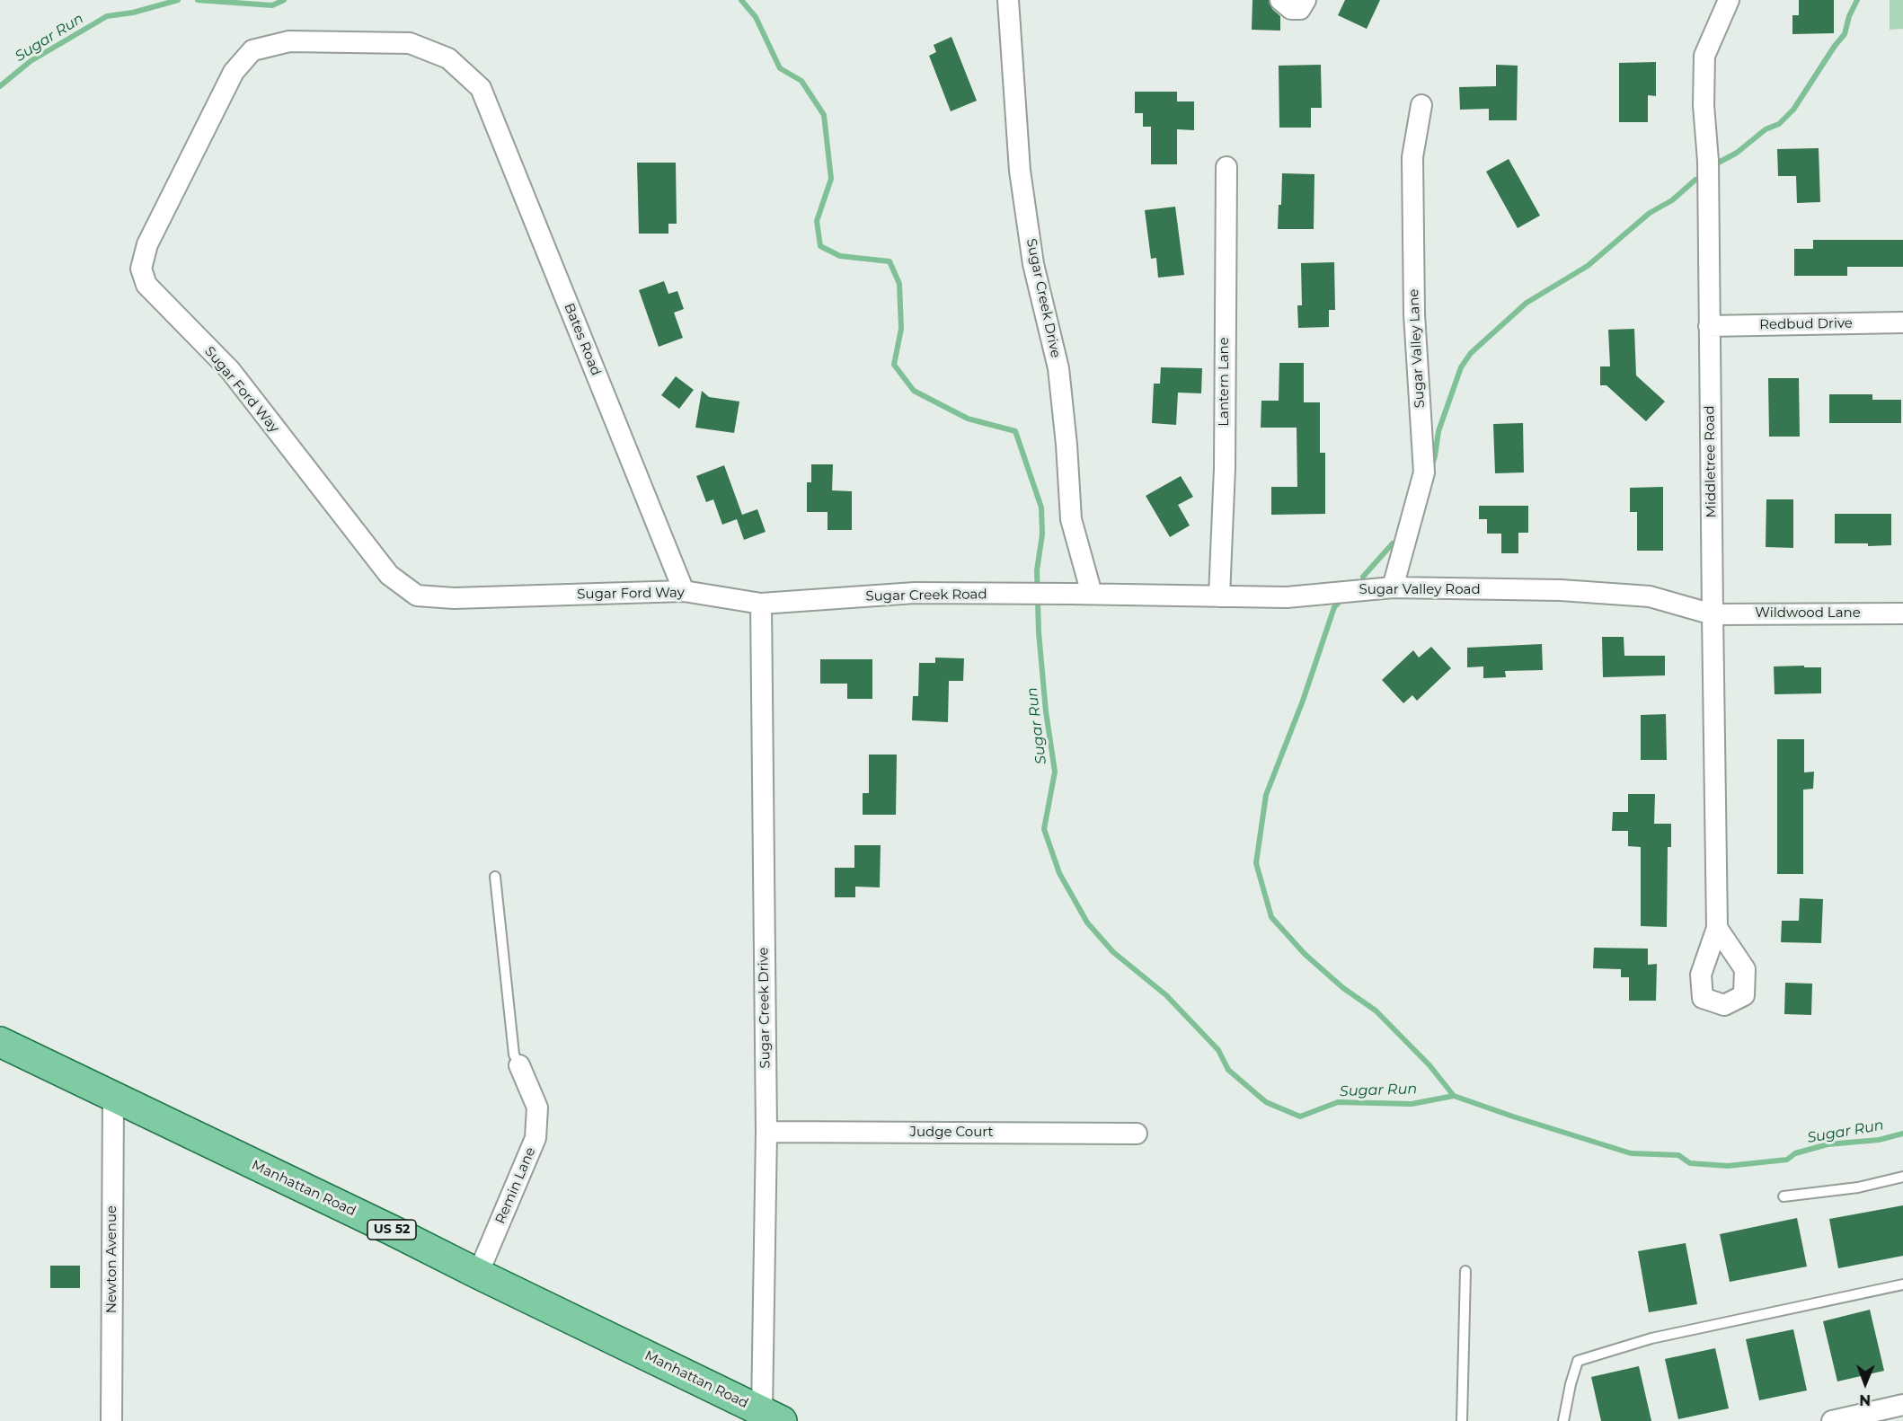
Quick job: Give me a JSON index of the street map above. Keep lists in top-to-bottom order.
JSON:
{
  "streets": {
    "main road": ["Manhattan Road", "US 52"],
    "street": [
      "Sugar Creek Drive",
      "Redbud Drive",
      "Bates Road",
      "Sugar Valley Lane",
      "Lantern Lane",
      "Sugar Ford Way",
      "Middletree Road",
      "Sugar Valley Road",
      "Sugar Creek Road",
      "Wildwood Lane",
      "Judge Court",
      "Remin Lane",
      "Newton Avenue"
    ]
  },
  "crossings": [
    ["Sugar Creek Drive", "Sugar Ford Way"],
    ["Sugar Creek Drive", "Sugar Valley Road"],
    ["Sugar Creek Drive", "Sugar Creek Road"],
    ["Sugar Creek Drive", "Judge Court"],
    ["Sugar Creek Drive", "Manhattan Road"],
    ["Redbud Drive", "Middletree Road"],
    ["Bates Road", "Sugar Ford Way"],
    ["Sugar Valley Lane", "Sugar Valley Road"],
    ["Lantern Lane", "Sugar Valley Road"],
    ["Sugar Ford Way", "Sugar Creek Road"],
    ["Middletree Road", "Sugar Valley Road"],
    ["Middletree Road", "Wildwood Lane"],
    ["Sugar Valley Road", "Sugar Creek Road"],
    ["Sugar Valley Road", "Wildwood Lane"],
    ["Remin Lane", "Manhattan Road"],
    ["Manhattan Road", "Newton Avenue"]
  ],
  "water": ["Sugar Run"],
  "north": "bottom"
}
